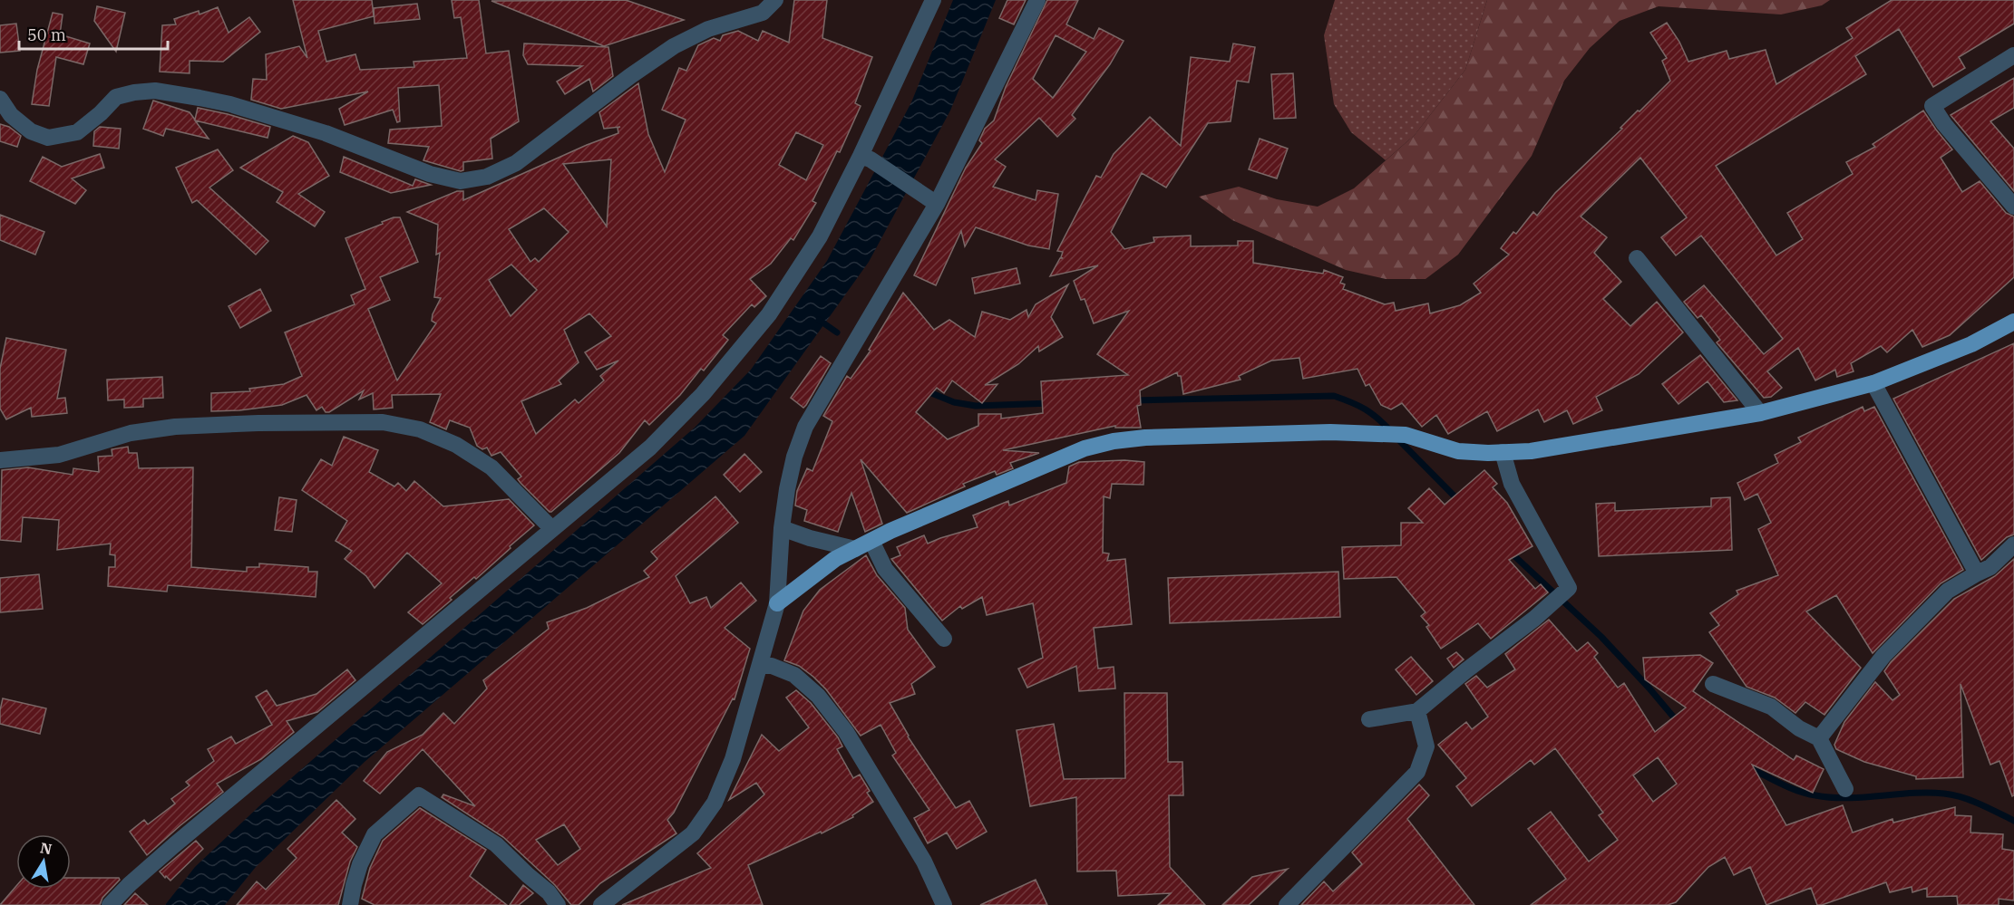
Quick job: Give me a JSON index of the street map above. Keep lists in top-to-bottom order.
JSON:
{
  "scale_bar": "50 m",
  "north": "top"
}
